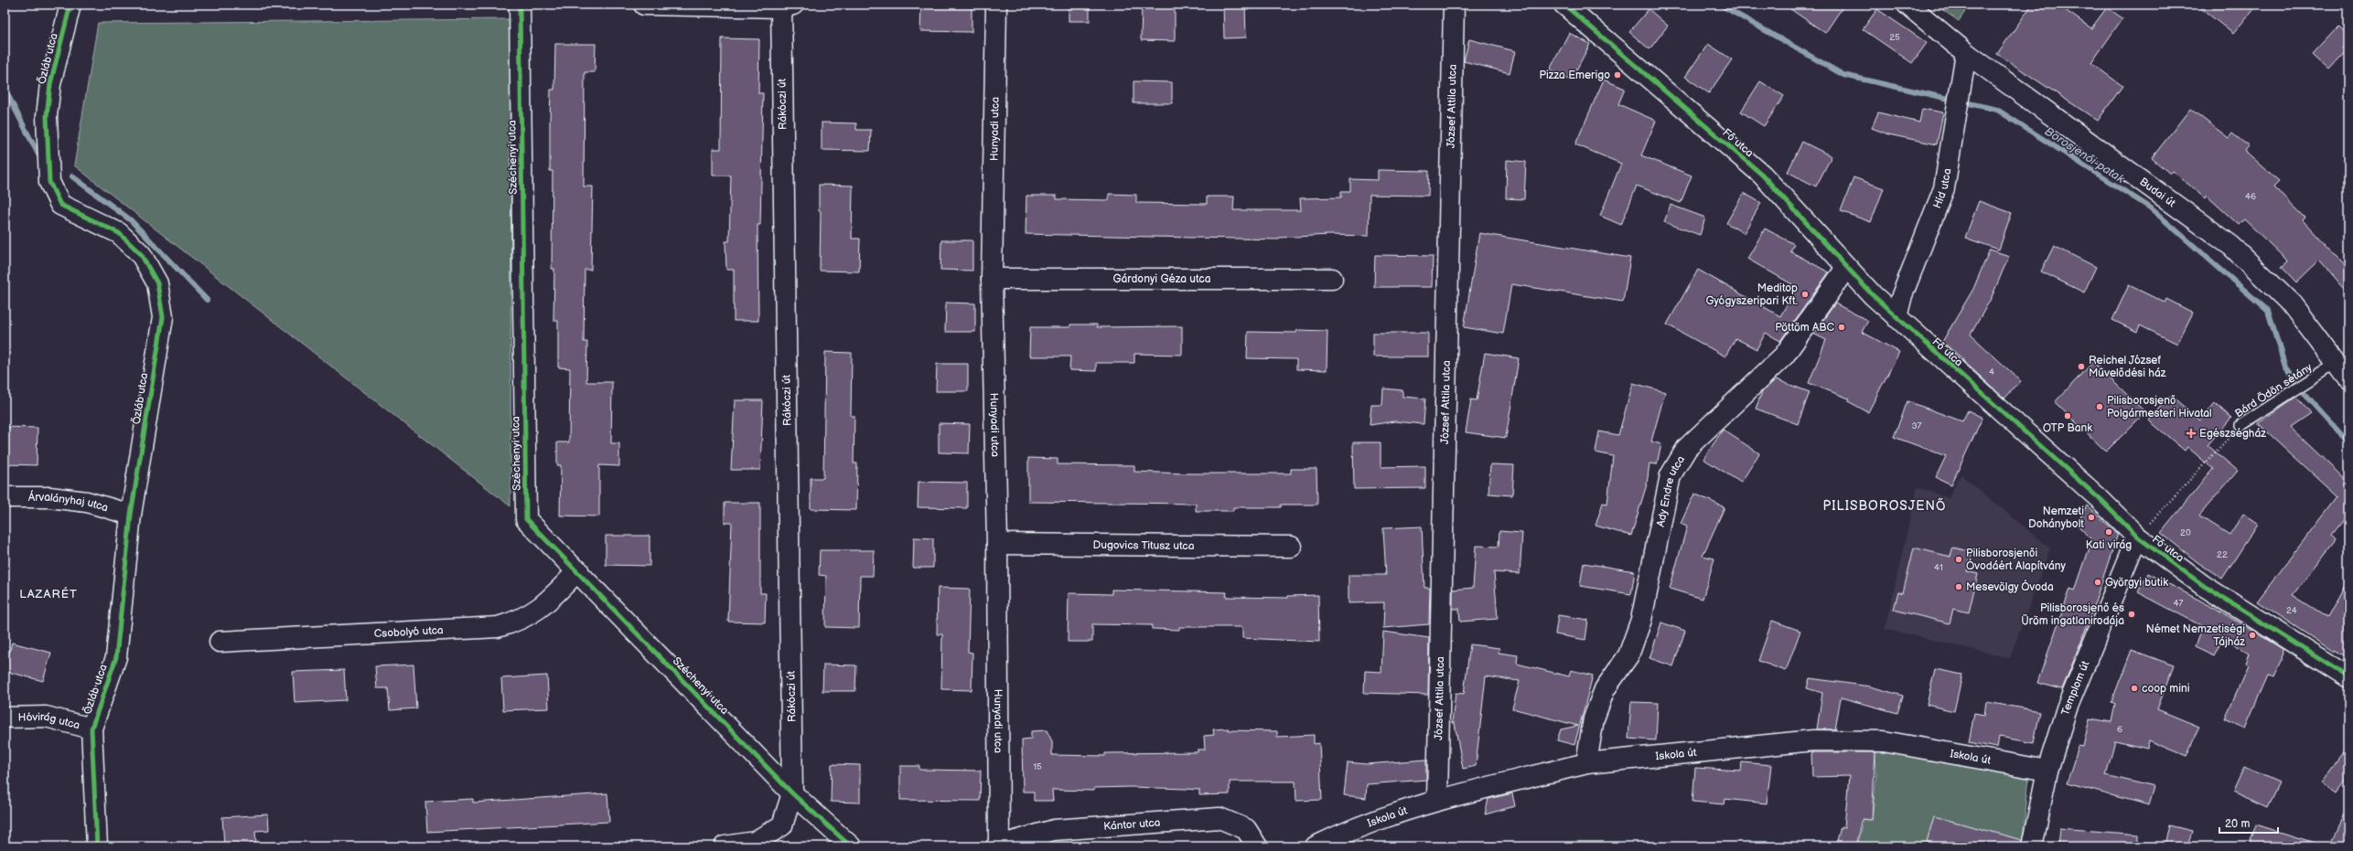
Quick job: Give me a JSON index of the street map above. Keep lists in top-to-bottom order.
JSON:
{
  "streets": {
    "street": [
      "Őzláb utca",
      "Rákóczi út",
      "József Attila utca",
      "Hunyadi utca",
      "Fő utca",
      "Széchenyi utca",
      "Híd utca",
      "Budai út",
      "Gárdonyi Géza utca",
      "Ady Endre utca",
      "Árvalányhaj utca",
      "Dugovics Titusz utca",
      "Csobolyó utca",
      "Templom út",
      "Hóvirág utca",
      "Iskola út",
      "Kántor utca"
    ],
    "lane": ["Bárd Ödön sétány"]
  },
  "crossings": [
    ["Őzláb utca", "Árvalányhaj utca"],
    ["Őzláb utca", "Hóvirág utca"],
    ["Rákóczi út", "Széchenyi utca"],
    ["József Attila utca", "Iskola út"],
    ["Hunyadi utca", "Gárdonyi Géza utca"],
    ["Hunyadi utca", "Dugovics Titusz utca"],
    ["Hunyadi utca", "Kántor utca"],
    ["Fő utca", "Híd utca"],
    ["Fő utca", "Bárd Ödön sétány"],
    ["Fő utca", "Ady Endre utca"],
    ["Fő utca", "Templom út"],
    ["Széchenyi utca", "Csobolyó utca"],
    ["Híd utca", "Budai út"],
    ["Budai út", "Bárd Ödön sétány"],
    ["Bárd Ödön sétány", "Templom út"],
    ["Ady Endre utca", "Iskola út"],
    ["Templom út", "Iskola út"]
  ],
  "districts": ["PILISBOROSJENŐ", "LAZARÉT"],
  "water": ["Borosjenői-patak"],
  "places": {
    "other": [
      "Pizza Emerigo",
      "Meditop Gyógyszeripari Kft.",
      "Pöttöm ABC",
      "Reichel József Művelődési ház",
      "Pilisborosjenő Polgármesteri Hivatal",
      "OTP Bank",
      "Nemzeti Dohánybolt",
      "Kati virág",
      "Pilisborosjenői Óvodáért Alapítvány",
      "Györgyi butik",
      "Mesevölgy Óvoda",
      "Pilisborosjenő és Üröm ingatlanirodája",
      "Német Nemzetiségi Tájház",
      "coop mini"
    ],
    "health": ["Egészségház"]
  },
  "house_numbers": [
    "25",
    "46",
    "4",
    "37",
    "20",
    "22",
    "41",
    "47",
    "24",
    "6",
    "15"
  ],
  "scale_bar": "20 m"
}
